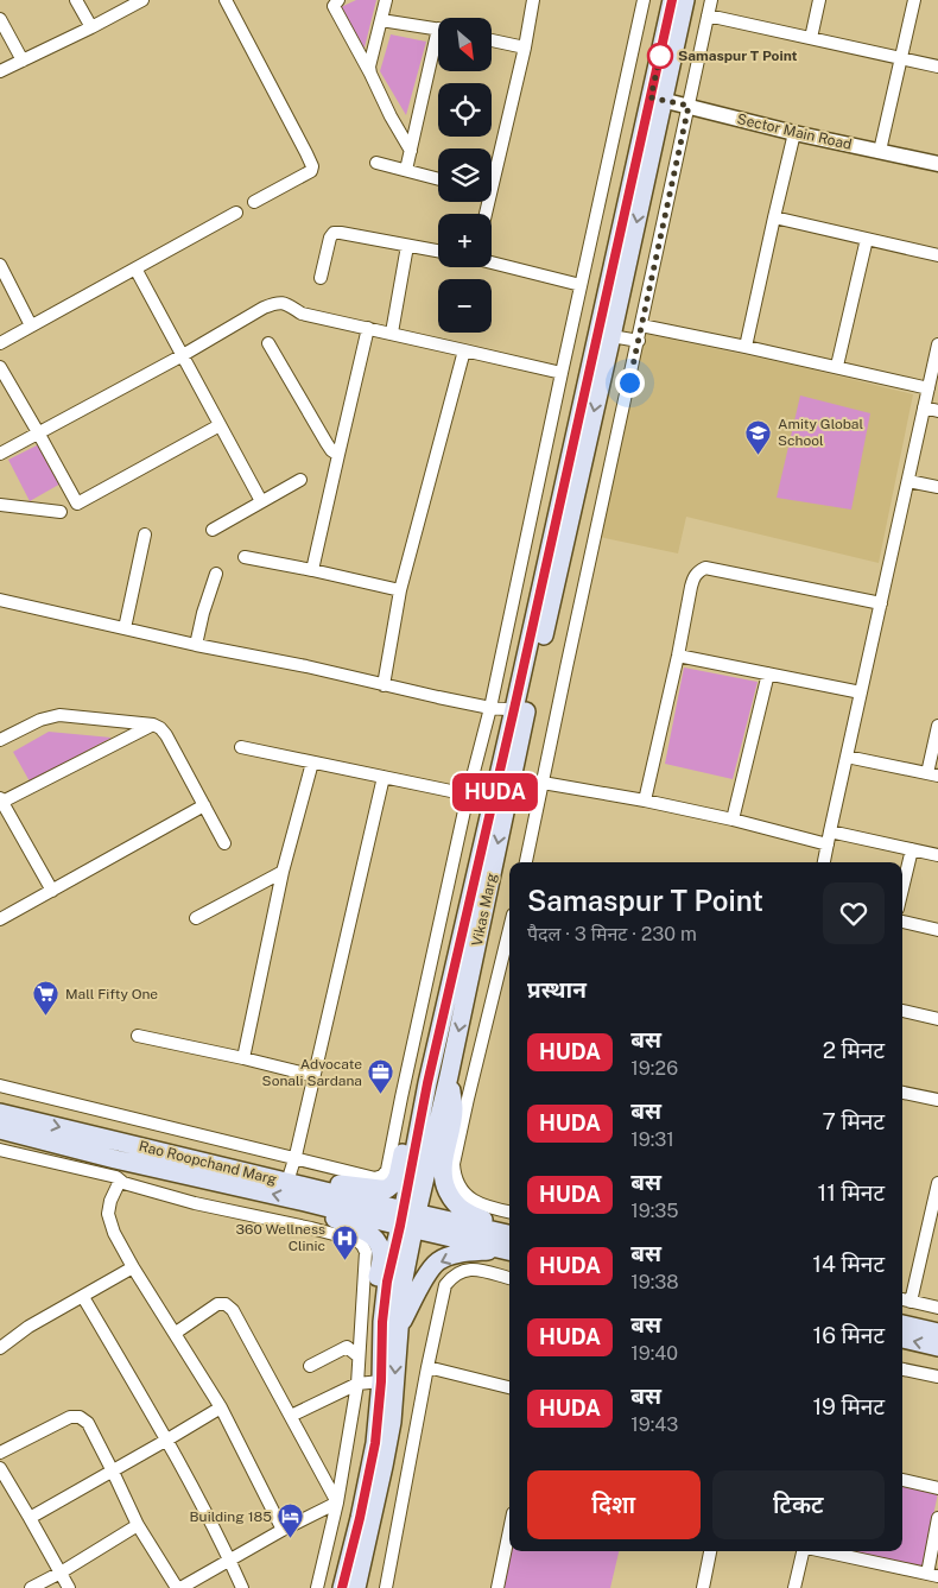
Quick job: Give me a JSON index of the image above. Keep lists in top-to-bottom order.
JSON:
{
  "streets": {
    "main road": ["Vikas Marg", "Rao Roopchand Marg"],
    "street": ["Sector Main Road"]
  },
  "crossings": [
    ["Sector Main Road", "Vikas Marg"],
    ["Vikas Marg", "Rao Roopchand Marg"]
  ],
  "places": {
    "other": ["Samaspur T Point"],
    "school or university": ["Amity Global School"],
    "supermarket": ["Mall Fifty One"],
    "office": ["Advocate Sonali Sardana"],
    "hospital": ["360 Wellness Clinic"],
    "hotel": ["Building 185"]
  },
  "lines": ["bus line HUDA"],
  "north": "bottom right",
  "page": {
    "on_map": "HUDA",
    "map_buttons": ["+", "−"],
    "heading": [
      ["Samaspur T Point", "पैदल · 3 मिनट · 230 m"],
      "प्रस्थान"
    ],
    "list": [
      {
        "mark": "HUDA",
        "name": "बस",
        "note": "19:26",
        "value": "2 मिनट"
      },
      {
        "mark": "HUDA",
        "name": "बस",
        "note": "19:31",
        "value": "7 मिनट"
      },
      {
        "mark": "HUDA",
        "name": "बस",
        "note": "19:35",
        "value": "11 मिनट"
      },
      {
        "mark": "HUDA",
        "name": "बस",
        "note": "19:38",
        "value": "14 मिनट"
      },
      {
        "mark": "HUDA",
        "name": "बस",
        "note": "19:40",
        "value": "16 मिनट"
      },
      {
        "mark": "HUDA",
        "name": "बस",
        "note": "19:43",
        "value": "19 मिनट"
      }
    ],
    "buttons": ["दिशा", "टिकट"]
  }
}
